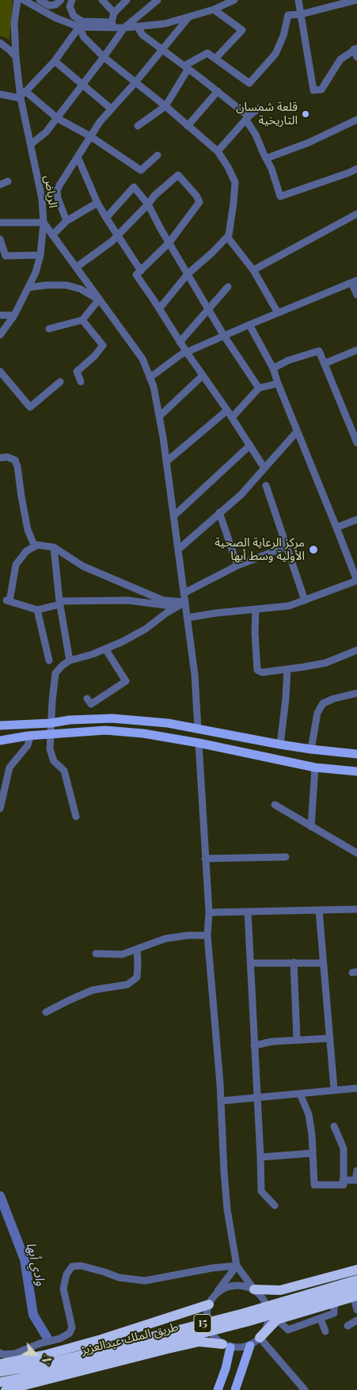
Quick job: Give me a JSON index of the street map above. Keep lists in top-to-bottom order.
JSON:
{
  "streets": {
    "highway": ["15", "طريق الملك عبدالعزيز"],
    "street": ["الرياض"]
  },
  "water": ["وادي أبها"],
  "places": ["قلعة شمسان التاريخية", "مركز الرعاية الصحية الأولية وسط أبها"],
  "north": "bottom right"
}
